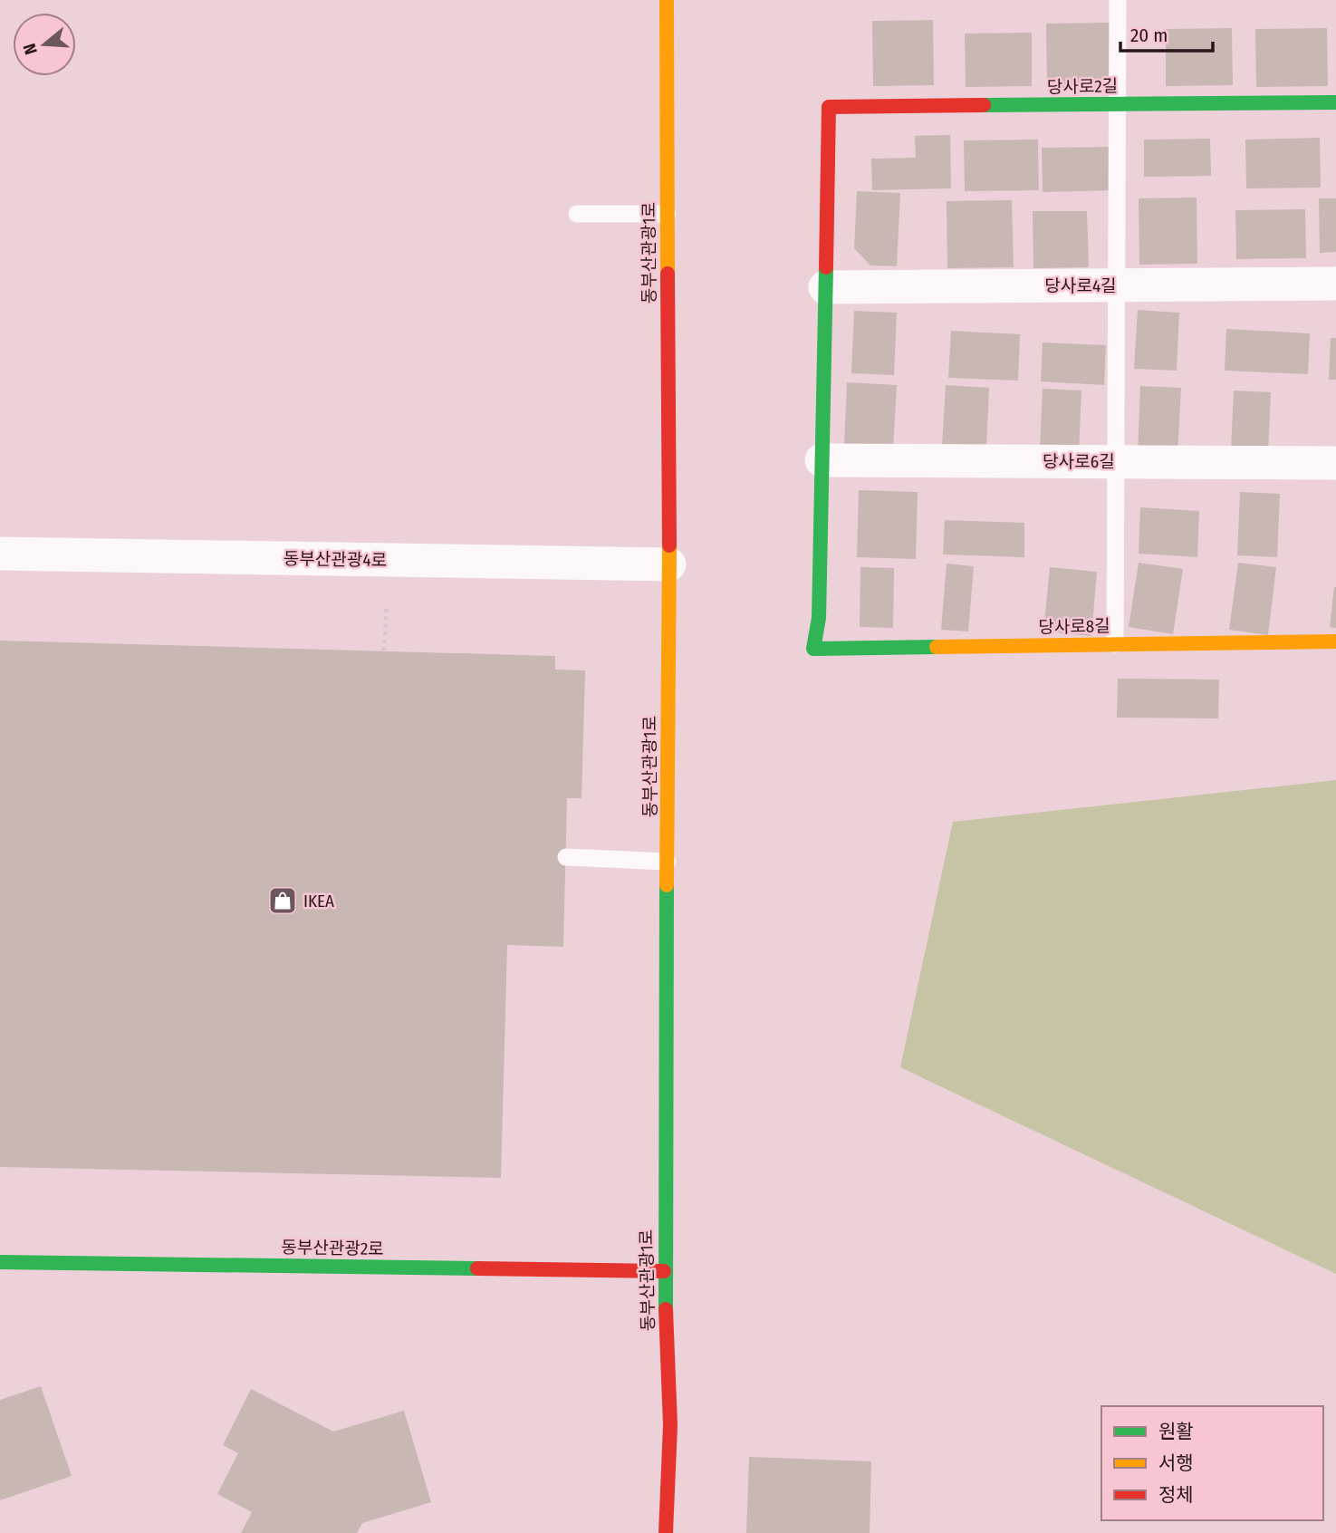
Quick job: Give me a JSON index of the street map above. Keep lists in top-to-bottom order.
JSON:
{
  "streets": {
    "street": [
      "당사로2길",
      "동부산관광1로",
      "당사로4길",
      "당사로6길",
      "동부산관광4로",
      "당사로8길",
      "동부산관광2로"
    ]
  },
  "crossings": [
    ["당사로2길", "당사로4길"],
    ["동부산관광1로", "동부산관광4로"],
    ["동부산관광1로", "동부산관광2로"],
    ["당사로6길", "당사로8길"]
  ],
  "places": {
    "shop": ["IKEA"]
  },
  "legend": ["원활", "서행", "정체"],
  "scale_bar": "20 m",
  "north": "left"
}
